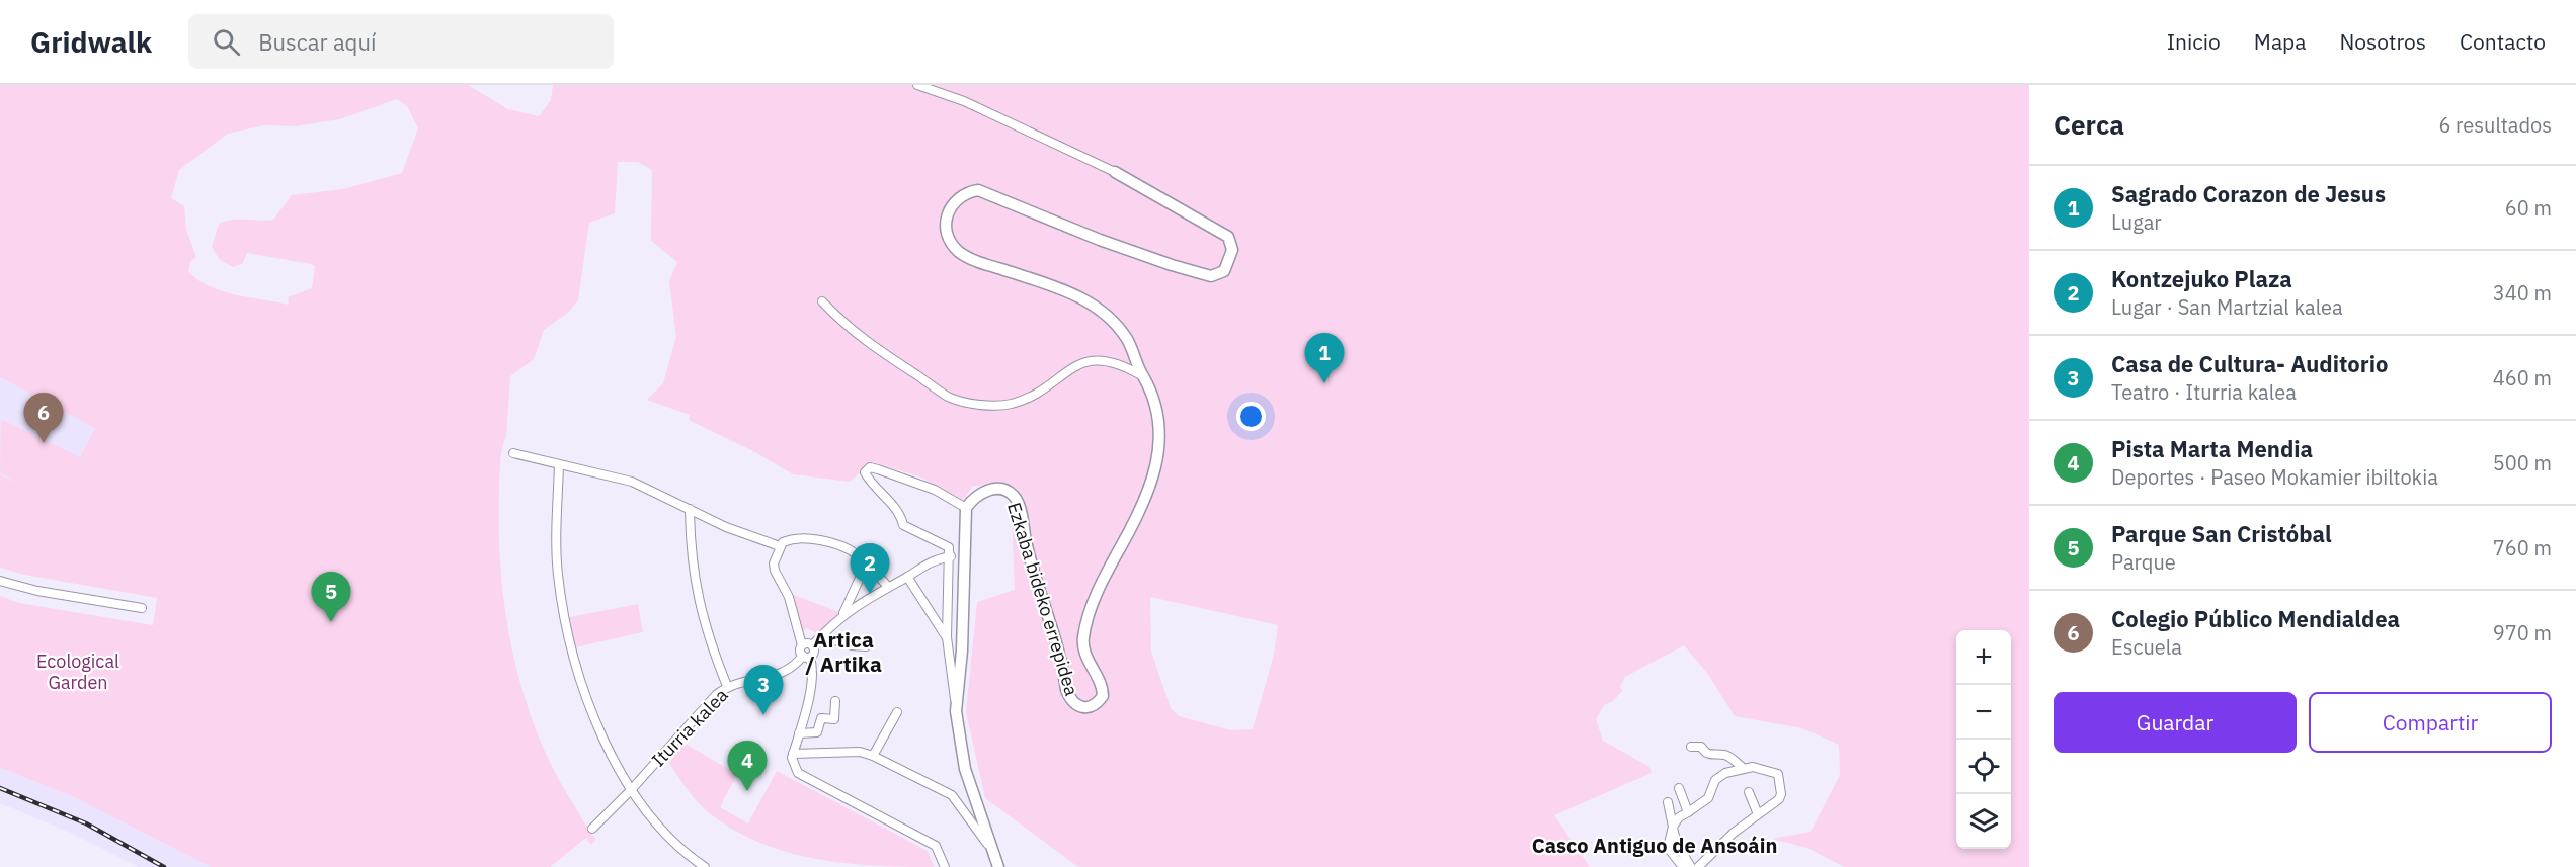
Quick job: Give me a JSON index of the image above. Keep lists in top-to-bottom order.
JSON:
{
  "streets": {
    "street": ["Ezkaba bideko errepidea", "Iturria kalea"]
  },
  "districts": ["Artica / Artika", "Casco Antiguo de Ansoáin"],
  "parks": ["Ecological Garden"],
  "page": {
    "header": "Gridwalk",
    "search": "Buscar aquí",
    "nav": [
      "Inicio",
      "Mapa",
      "Nosotros",
      "Contacto"
    ],
    "heading": ["Cerca", "6 resultados"],
    "list": [
      {
        "mark": "1",
        "name": "Sagrado Corazon de Jesus",
        "note": "Lugar",
        "value": "60 m"
      },
      {
        "mark": "2",
        "name": "Kontzejuko Plaza",
        "note": "Lugar · San Martzial kalea",
        "value": "340 m"
      },
      {
        "mark": "3",
        "name": "Casa de Cultura- Auditorio",
        "note": "Teatro · Iturria kalea",
        "value": "460 m"
      },
      {
        "mark": "4",
        "name": "Pista Marta Mendia",
        "note": "Deportes · Paseo Mokamier ibiltokia",
        "value": "500 m"
      },
      {
        "mark": "5",
        "name": "Parque San Cristóbal",
        "note": "Parque",
        "value": "760 m"
      },
      {
        "mark": "6",
        "name": "Colegio Público Mendialdea",
        "note": "Escuela",
        "value": "970 m"
      }
    ],
    "pins": [
      "1",
      "6",
      "2",
      "5",
      "3",
      "4"
    ],
    "map_buttons": ["+", "−"],
    "buttons": ["Guardar", "Compartir"]
  }
}
